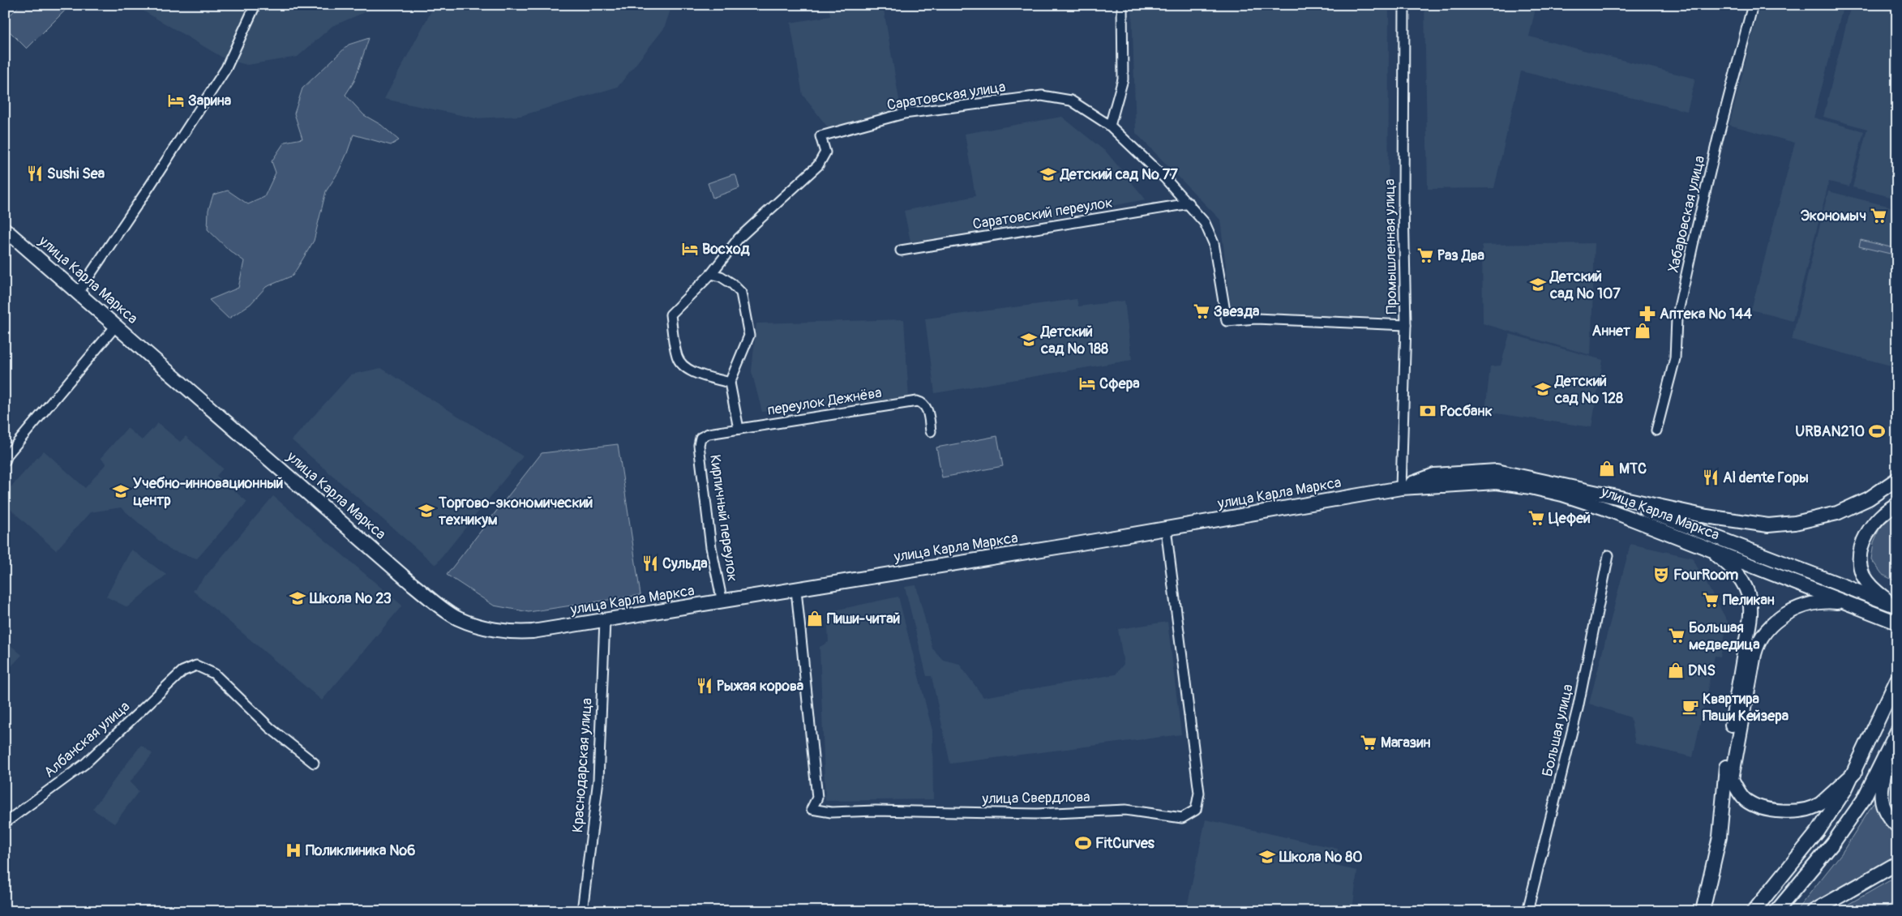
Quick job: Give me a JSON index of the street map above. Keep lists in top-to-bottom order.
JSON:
{
  "streets": {
    "highway": ["улица Карла Маркса"],
    "street": [
      "Саратовская улица",
      "Саратовский переулок",
      "Хабаровская улица",
      "Промышленная улица",
      "переулок Дежнёва",
      "Кирпичный переулок",
      "Большая улица",
      "Албанская улица",
      "Краснодарская улица",
      "улица Свердлова"
    ]
  },
  "crossings": [
    ["Промышленная улица", "улица Карла Маркса"],
    ["улица Карла Маркса", "Кирпичный переулок"],
    ["улица Карла Маркса", "Краснодарская улица"],
    ["улица Карла Маркса", "улица Свердлова"],
    ["переулок Дежнёва", "Кирпичный переулок"]
  ],
  "places": {
    "hotel": ["Зарина", "Восход", "Сфера"],
    "restaurant": [
      "Sushi Sea",
      "Al dente Горы",
      "Сульда",
      "Рыжая корова"
    ],
    "school or university": [
      "Детский сад № 77",
      "Детский сад № 107",
      "Детский сад № 188",
      "Детский сад № 128",
      "Учебно-инновационный центр",
      "Торгово-экономический техникум",
      "Школа № 23",
      "Школа № 80"
    ],
    "supermarket": [
      "Экономыч",
      "Раз Два",
      "Звезда",
      "Цефей",
      "Пеликан",
      "Большая медведица",
      "Магазин"
    ],
    "pharmacy": ["Аптека № 144"],
    "shop": [
      "Аннет",
      "МТС",
      "Пиши-читай",
      "DNS"
    ],
    "bank": ["Росбанк"],
    "sports": ["URBAN210", "FitCurves"],
    "theatre": ["FourRoom"],
    "cafe": ["Квартира Паши Кейзера"],
    "hospital": ["Поликлиника №6"]
  }
}
